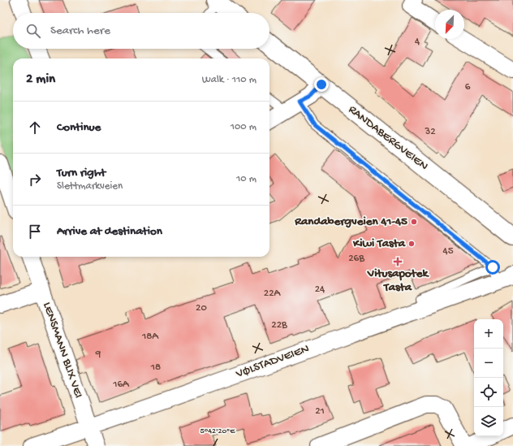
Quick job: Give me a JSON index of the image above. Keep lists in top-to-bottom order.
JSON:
{
  "streets": {
    "main road": ["RANDABERGVEIEN"],
    "street": ["LENSMANN BLIX VEI", "VØLSTADVEIEN"]
  },
  "crossings": [
    ["LENSMANN BLIX VEI", "VØLSTADVEIEN"]
  ],
  "places": {
    "other": ["Randabergveien 41-45", "Kiwi Tasta"],
    "health": ["Vitusapotek Tasta"]
  },
  "house_numbers": [
    "4",
    "6",
    "32",
    "45",
    "26B",
    "24",
    "22A",
    "20",
    "22B",
    "18A",
    "9",
    "18",
    "16A",
    "21"
  ],
  "north": "bottom left",
  "page": {
    "search": "Search here",
    "heading": ["2 min", "Walk · 110 m"],
    "list": [
      ["Continue", "100 m"],
      ["Turn right", "Slettmarkveien", "10 m"],
      "Arrive at destination"
    ],
    "map_buttons": ["+", "−"]
  },
  "coordinates": ["5°42'20\"E"]
}
